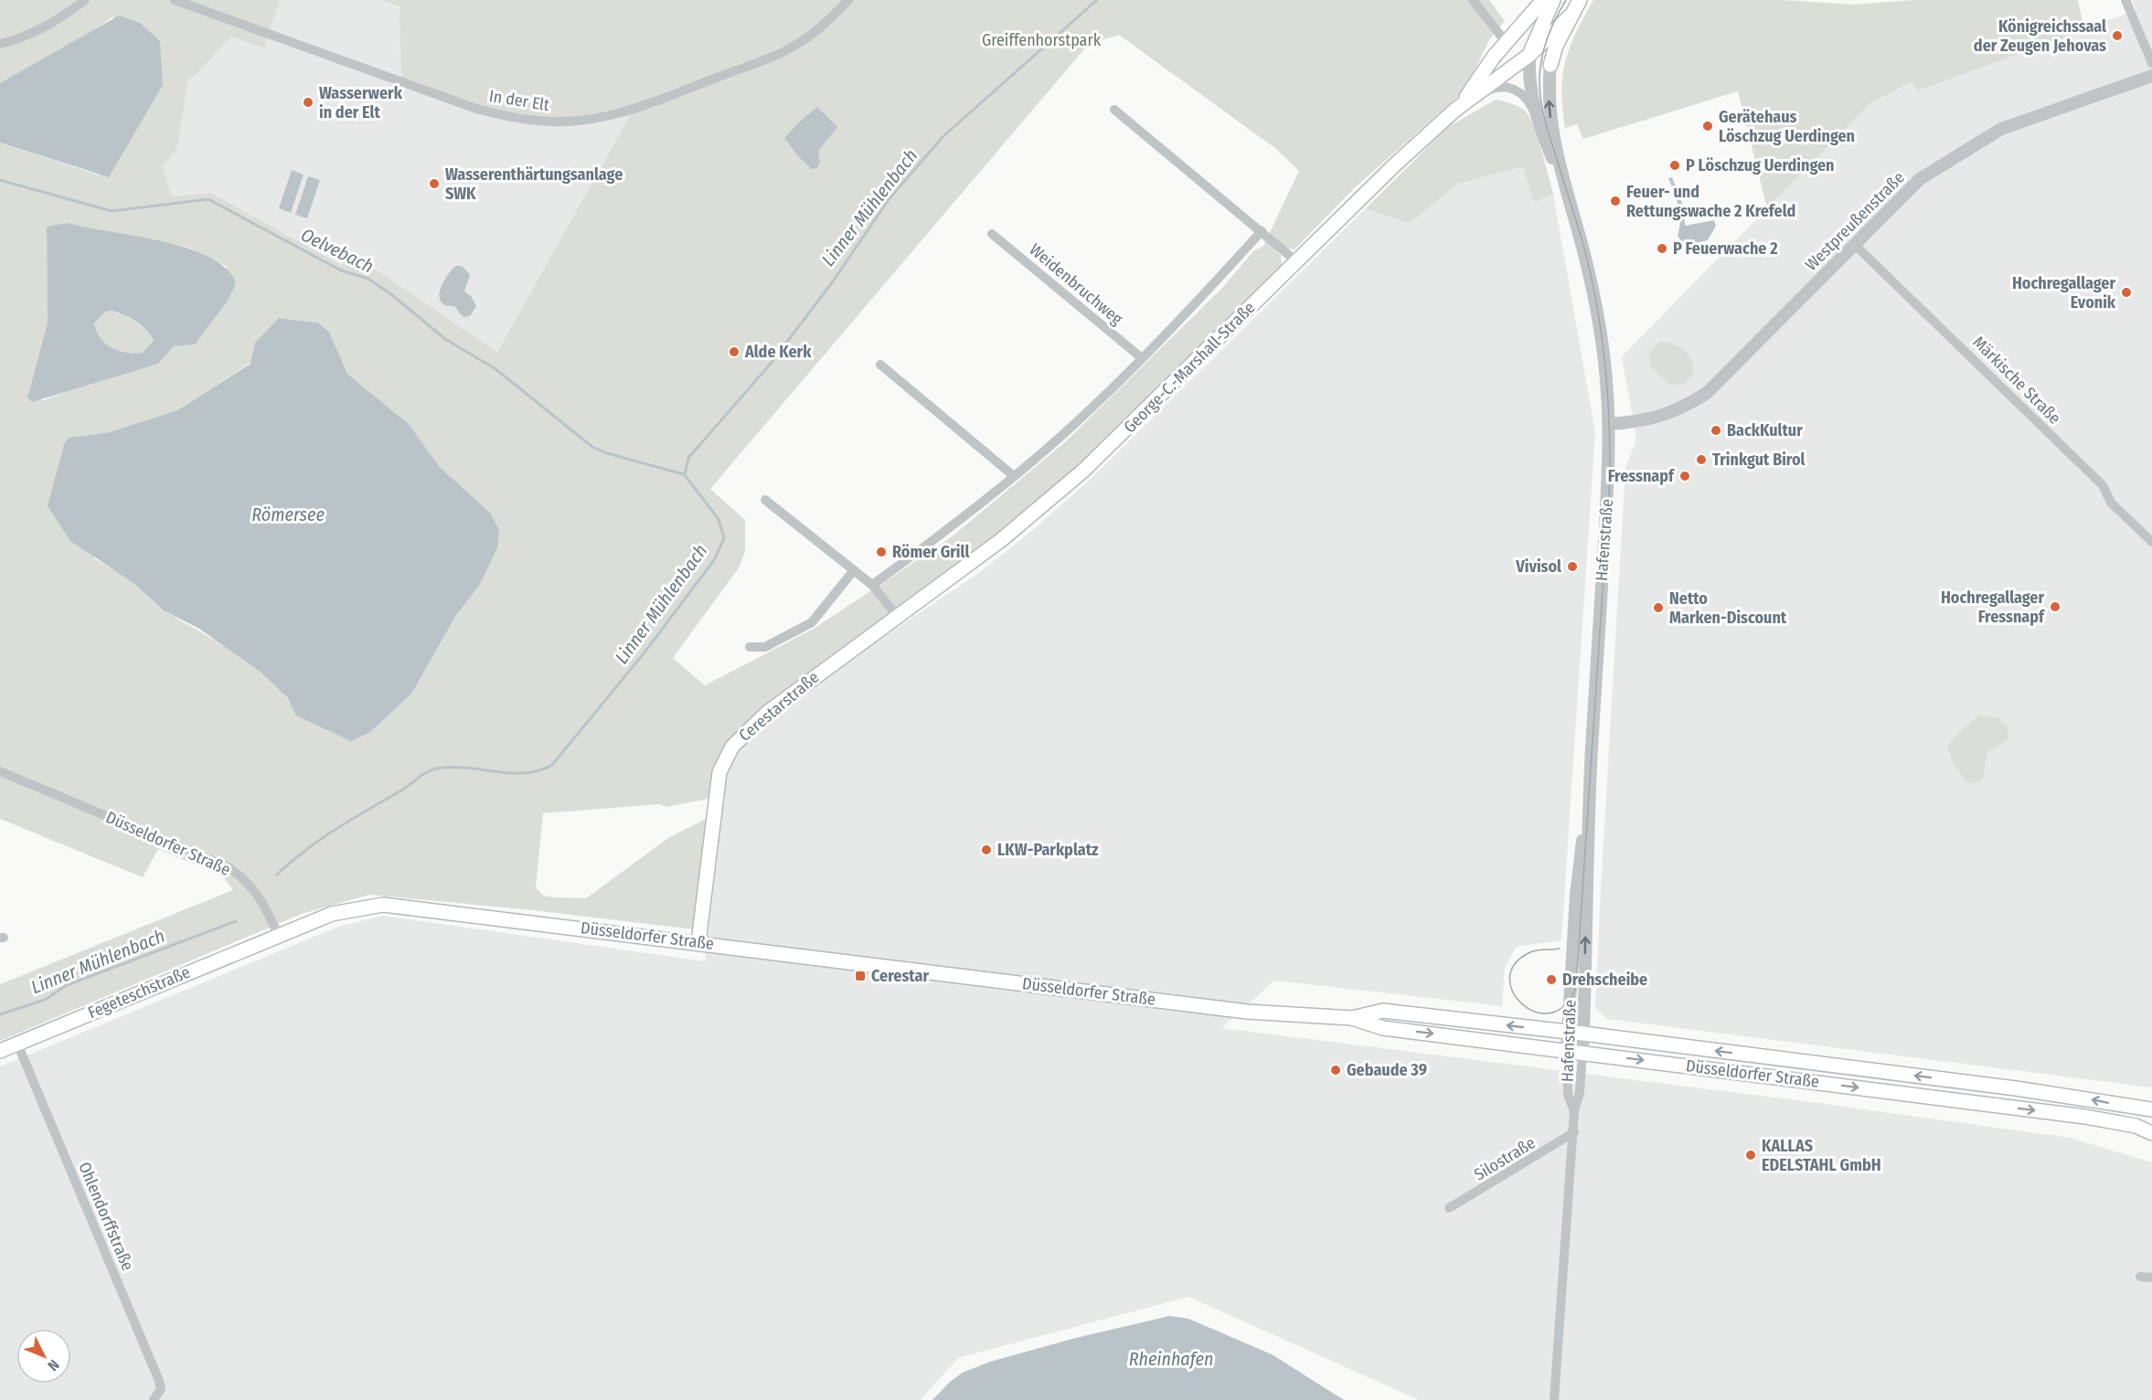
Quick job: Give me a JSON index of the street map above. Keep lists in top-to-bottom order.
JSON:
{
  "streets": {
    "main road": [
      "George-C.-Marshall-Straße",
      "Hafenstraße",
      "Cerestarstraße",
      "Düsseldorfer Straße",
      "Fegeteschstraße"
    ],
    "street": [
      "In der Elt",
      "Westpreußenstraße",
      "Weidenbruchweg",
      "Märkische Straße",
      "Silostraße",
      "Ohlendorffstraße"
    ]
  },
  "crossings": [
    ["Westpreußenstraße", "Märkische Straße"],
    ["Westpreußenstraße", "Hafenstraße"],
    ["George-C.-Marshall-Straße", "Hafenstraße"],
    ["George-C.-Marshall-Straße", "Cerestarstraße"],
    ["Hafenstraße", "Düsseldorfer Straße"],
    ["Hafenstraße", "Silostraße"],
    ["Cerestarstraße", "Düsseldorfer Straße"],
    ["Düsseldorfer Straße", "Fegeteschstraße"],
    ["Fegeteschstraße", "Ohlendorffstraße"]
  ],
  "water": [
    "Linner Mühlenbach",
    "Oelvebach",
    "Römersee",
    "Rheinhafen"
  ],
  "parks": ["Greiffenhorstpark"],
  "places": {
    "other": [
      "Königreichssaal der Zeugen Jehovas",
      "Wasserwerk in der Elt",
      "Gerätehaus Löschzug Uerdingen",
      "P Löschzug Uerdingen",
      "Wasserenthärtungsanlage SWK",
      "Feuer- und Rettungswache 2 Krefeld",
      "P Feuerwache 2",
      "Hochregallager Evonik",
      "Alde Kerk",
      "BackKultur",
      "Trinkgut Birol",
      "Fressnapf",
      "Römer Grill",
      "Vivisol",
      "Hochregallager Fressnapf",
      "Netto Marken-Discount",
      "LKW-Parkplatz",
      "Drehscheibe",
      "Gebaude 39",
      "KALLAS EDELSTAHL GmbH"
    ],
    "transit": ["Cerestar"]
  },
  "north": "bottom right"
}
